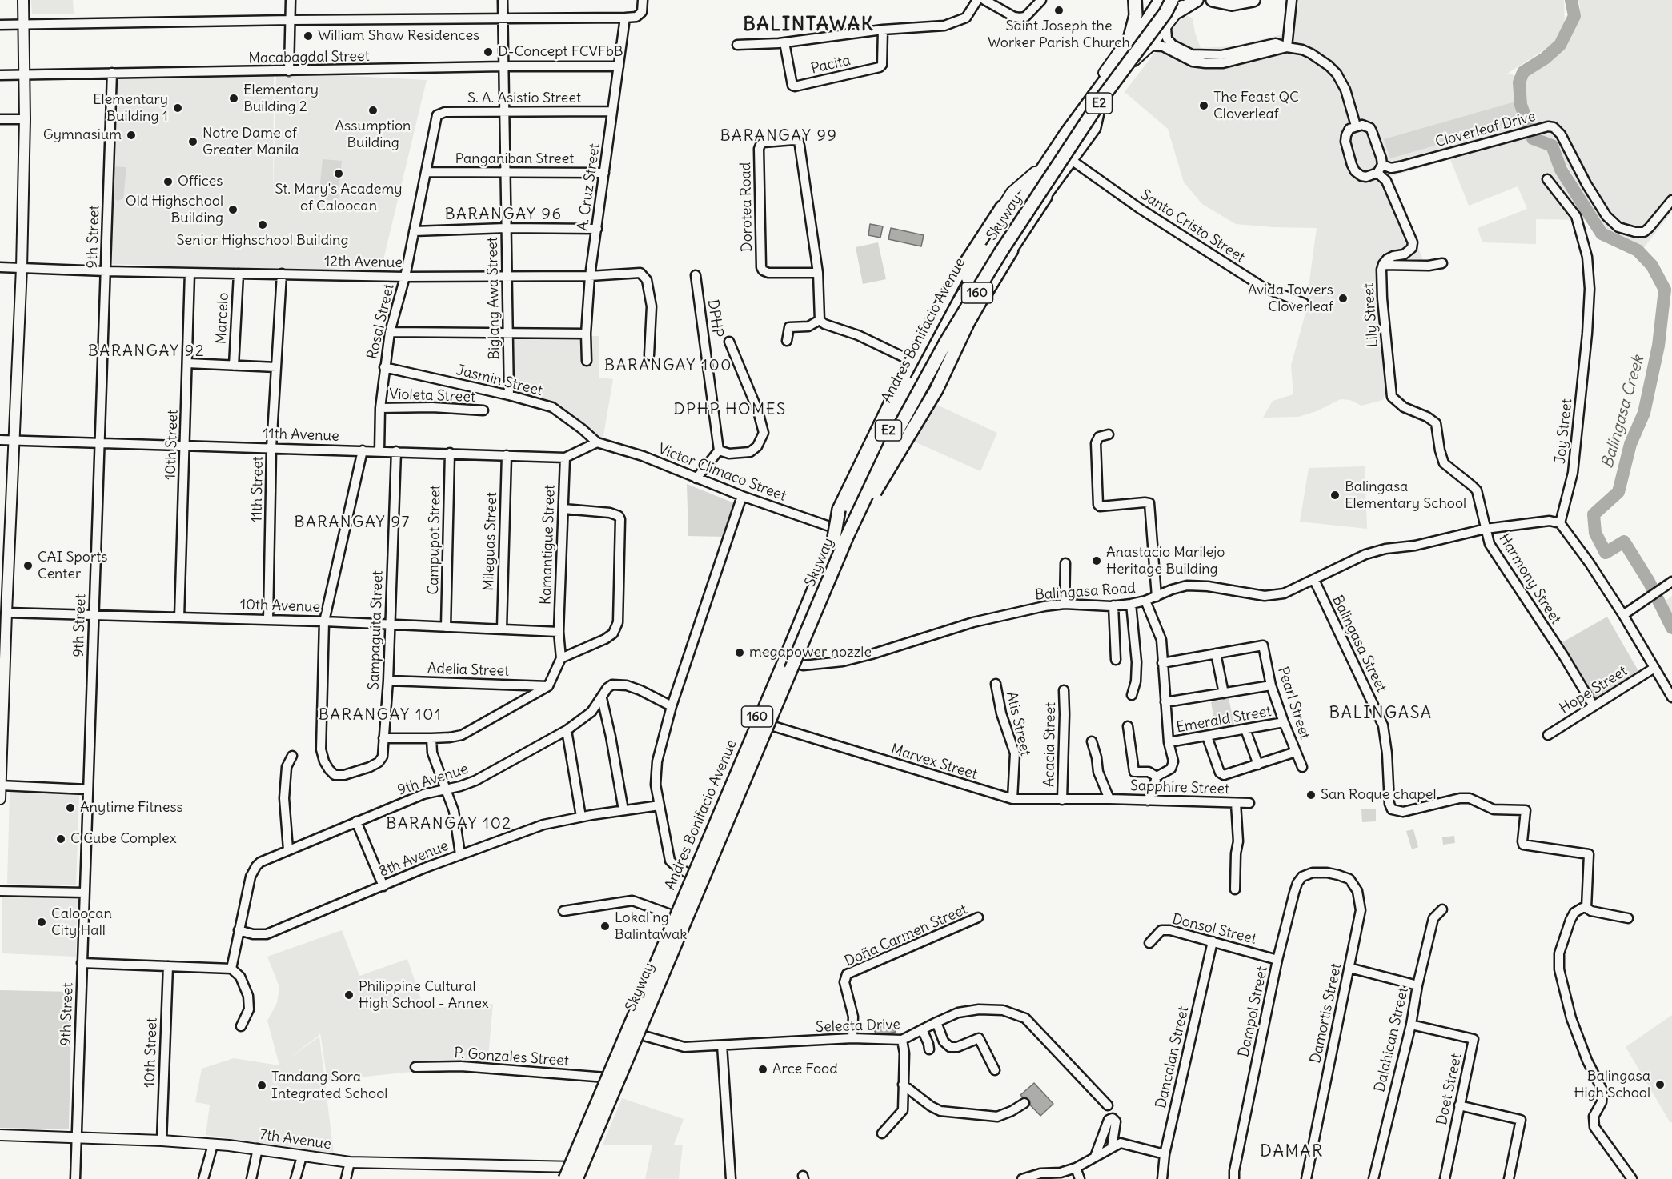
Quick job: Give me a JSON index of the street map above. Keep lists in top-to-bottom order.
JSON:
{
  "streets": {
    "highway": ["E2", "Skyway"],
    "main road": ["160", "Andres Bonifacio Avenue", "7th Avenue"],
    "street": [
      "Macabagdal Street",
      "Pacita",
      "S. A. Asistio Street",
      "Cloverleaf Drive",
      "Panganiban Street",
      "A. Cruz Street",
      "Dorotea Road",
      "Santo Cristo Street",
      "9th Street",
      "12th Avenue",
      "Biglang Awa Street",
      "Lily Street",
      "Marcelo",
      "DPHP",
      "Rosal Street",
      "Jasmin Street",
      "Violeta Street",
      "Joy Street",
      "11th Avenue",
      "10th Street",
      "Victor Climaco Street",
      "11th Street",
      "Campupot Street",
      "Mileguas Street",
      "Kamantigue Street",
      "Harmony Street",
      "Balingasa Road",
      "10th Avenue",
      "Sampaguita Street",
      "Balingasa Street",
      "Adelia Street",
      "Hope Street",
      "Pearl Street",
      "Emerald Street",
      "Atis Street",
      "Acacia Street",
      "Marvex Street",
      "9th Avenue",
      "Sapphire Street",
      "8th Avenue",
      "Donsol Street",
      "Doña Carmen Street",
      "Dampol Street",
      "Damortis Street",
      "Selecta Drive",
      "Dalahican Street",
      "P. Gonzales Street",
      "Dancalan Street",
      "Daet Street"
    ]
  },
  "crossings": [
    ["Macabagdal Street", "A. Cruz Street"],
    ["Macabagdal Street", "9th Street"],
    ["Macabagdal Street", "Biglang Awa Street"],
    ["S. A. Asistio Street", "A. Cruz Street"],
    ["S. A. Asistio Street", "Biglang Awa Street"],
    ["S. A. Asistio Street", "Rosal Street"],
    ["Cloverleaf Drive", "Lily Street"],
    ["Panganiban Street", "A. Cruz Street"],
    ["Panganiban Street", "Biglang Awa Street"],
    ["Panganiban Street", "Rosal Street"],
    ["A. Cruz Street", "12th Avenue"],
    ["Skyway", "Andres Bonifacio Avenue"],
    ["Santo Cristo Street", "Andres Bonifacio Avenue"],
    ["9th Street", "12th Avenue"],
    ["9th Street", "11th Avenue"],
    ["9th Street", "10th Avenue"],
    ["9th Street", "7th Avenue"],
    ["12th Avenue", "Biglang Awa Street"],
    ["12th Avenue", "Marcelo"],
    ["12th Avenue", "Rosal Street"],
    ["12th Avenue", "10th Street"],
    ["12th Avenue", "11th Street"],
    ["Biglang Awa Street", "Jasmin Street"],
    ["Lily Street", "Harmony Street"],
    ["Lily Street", "Balingasa Road"],
    ["Marcelo", "10th Street"],
    ["Marcelo", "11th Street"],
    ["Rosal Street", "Jasmin Street"],
    ["Rosal Street", "Violeta Street"],
    ["Rosal Street", "11th Avenue"],
    ["Andres Bonifacio Avenue", "Victor Climaco Street"],
    ["Andres Bonifacio Avenue", "Balingasa Road"],
    ["Andres Bonifacio Avenue", "Marvex Street"],
    ["Andres Bonifacio Avenue", "Selecta Drive"],
    ["Andres Bonifacio Avenue", "P. Gonzales Street"],
    ["Andres Bonifacio Avenue", "7th Avenue"],
    ["Jasmin Street", "11th Avenue"],
    ["Jasmin Street", "Victor Climaco Street"],
    ["Joy Street", "Harmony Street"],
    ["11th Avenue", "10th Street"],
    ["11th Avenue", "Victor Climaco Street"],
    ["11th Avenue", "11th Street"],
    ["11th Avenue", "Campupot Street"],
    ["11th Avenue", "Mileguas Street"],
    ["11th Avenue", "Kamantigue Street"],
    ["11th Avenue", "Sampaguita Street"],
    ["10th Street", "10th Avenue"],
    ["10th Street", "7th Avenue"],
    ["11th Street", "10th Avenue"],
    ["Campupot Street", "10th Avenue"],
    ["Mileguas Street", "10th Avenue"],
    ["Kamantigue Street", "10th Avenue"],
    ["Harmony Street", "Balingasa Road"],
    ["Harmony Street", "Hope Street"],
    ["Balingasa Road", "Balingasa Street"],
    ["10th Avenue", "Sampaguita Street"],
    ["Sampaguita Street", "Adelia Street"],
    ["Pearl Street", "Emerald Street"],
    ["Atis Street", "Marvex Street"],
    ["Acacia Street", "Marvex Street"],
    ["Marvex Street", "Sapphire Street"],
    ["9th Avenue", "8th Avenue"],
    ["Donsol Street", "Dampol Street"],
    ["Donsol Street", "Dancalan Street"],
    ["Doña Carmen Street", "Selecta Drive"],
    ["Dampol Street", "Damortis Street"],
    ["Dalahican Street", "Daet Street"]
  ],
  "districts": [
    "BALINTAWAK",
    "BARANGAY 99",
    "BARANGAY 96",
    "BARANGAY 92",
    "BARANGAY 100",
    "DPHP HOMES",
    "BARANGAY 97",
    "BALINGASA",
    "BARANGAY 101",
    "BARANGAY 102",
    "DAMAR"
  ],
  "water": ["Balingasa Creek"],
  "places": [
    "Saint Joseph the Worker Parish Church",
    "William Shaw Residences",
    "D-Concept FCVFbB",
    "Elementary Building 2",
    "The Feast QC Cloverleaf",
    "Elementary Building 1",
    "Assumption Building",
    "Gymnasium",
    "Notre Dame of Greater Manila",
    "St. Mary's Academy of Caloocan",
    "Offices",
    "Old Highschool Building",
    "Senior Highschool Building",
    "Avida Towers Cloverleaf",
    "Balingasa Elementary School",
    "Anastacio Marilejo Heritage Building",
    "CAI Sports Center",
    "megapower nozzle",
    "San Roque chapel",
    "Anytime Fitness",
    "C Cube Complex",
    "Caloocan City Hall",
    "Lokal ng Balintawak",
    "Philippine Cultural High School - Annex",
    "Arce Food",
    "Balingasa High School",
    "Tandang Sora Integrated School"
  ]
}
